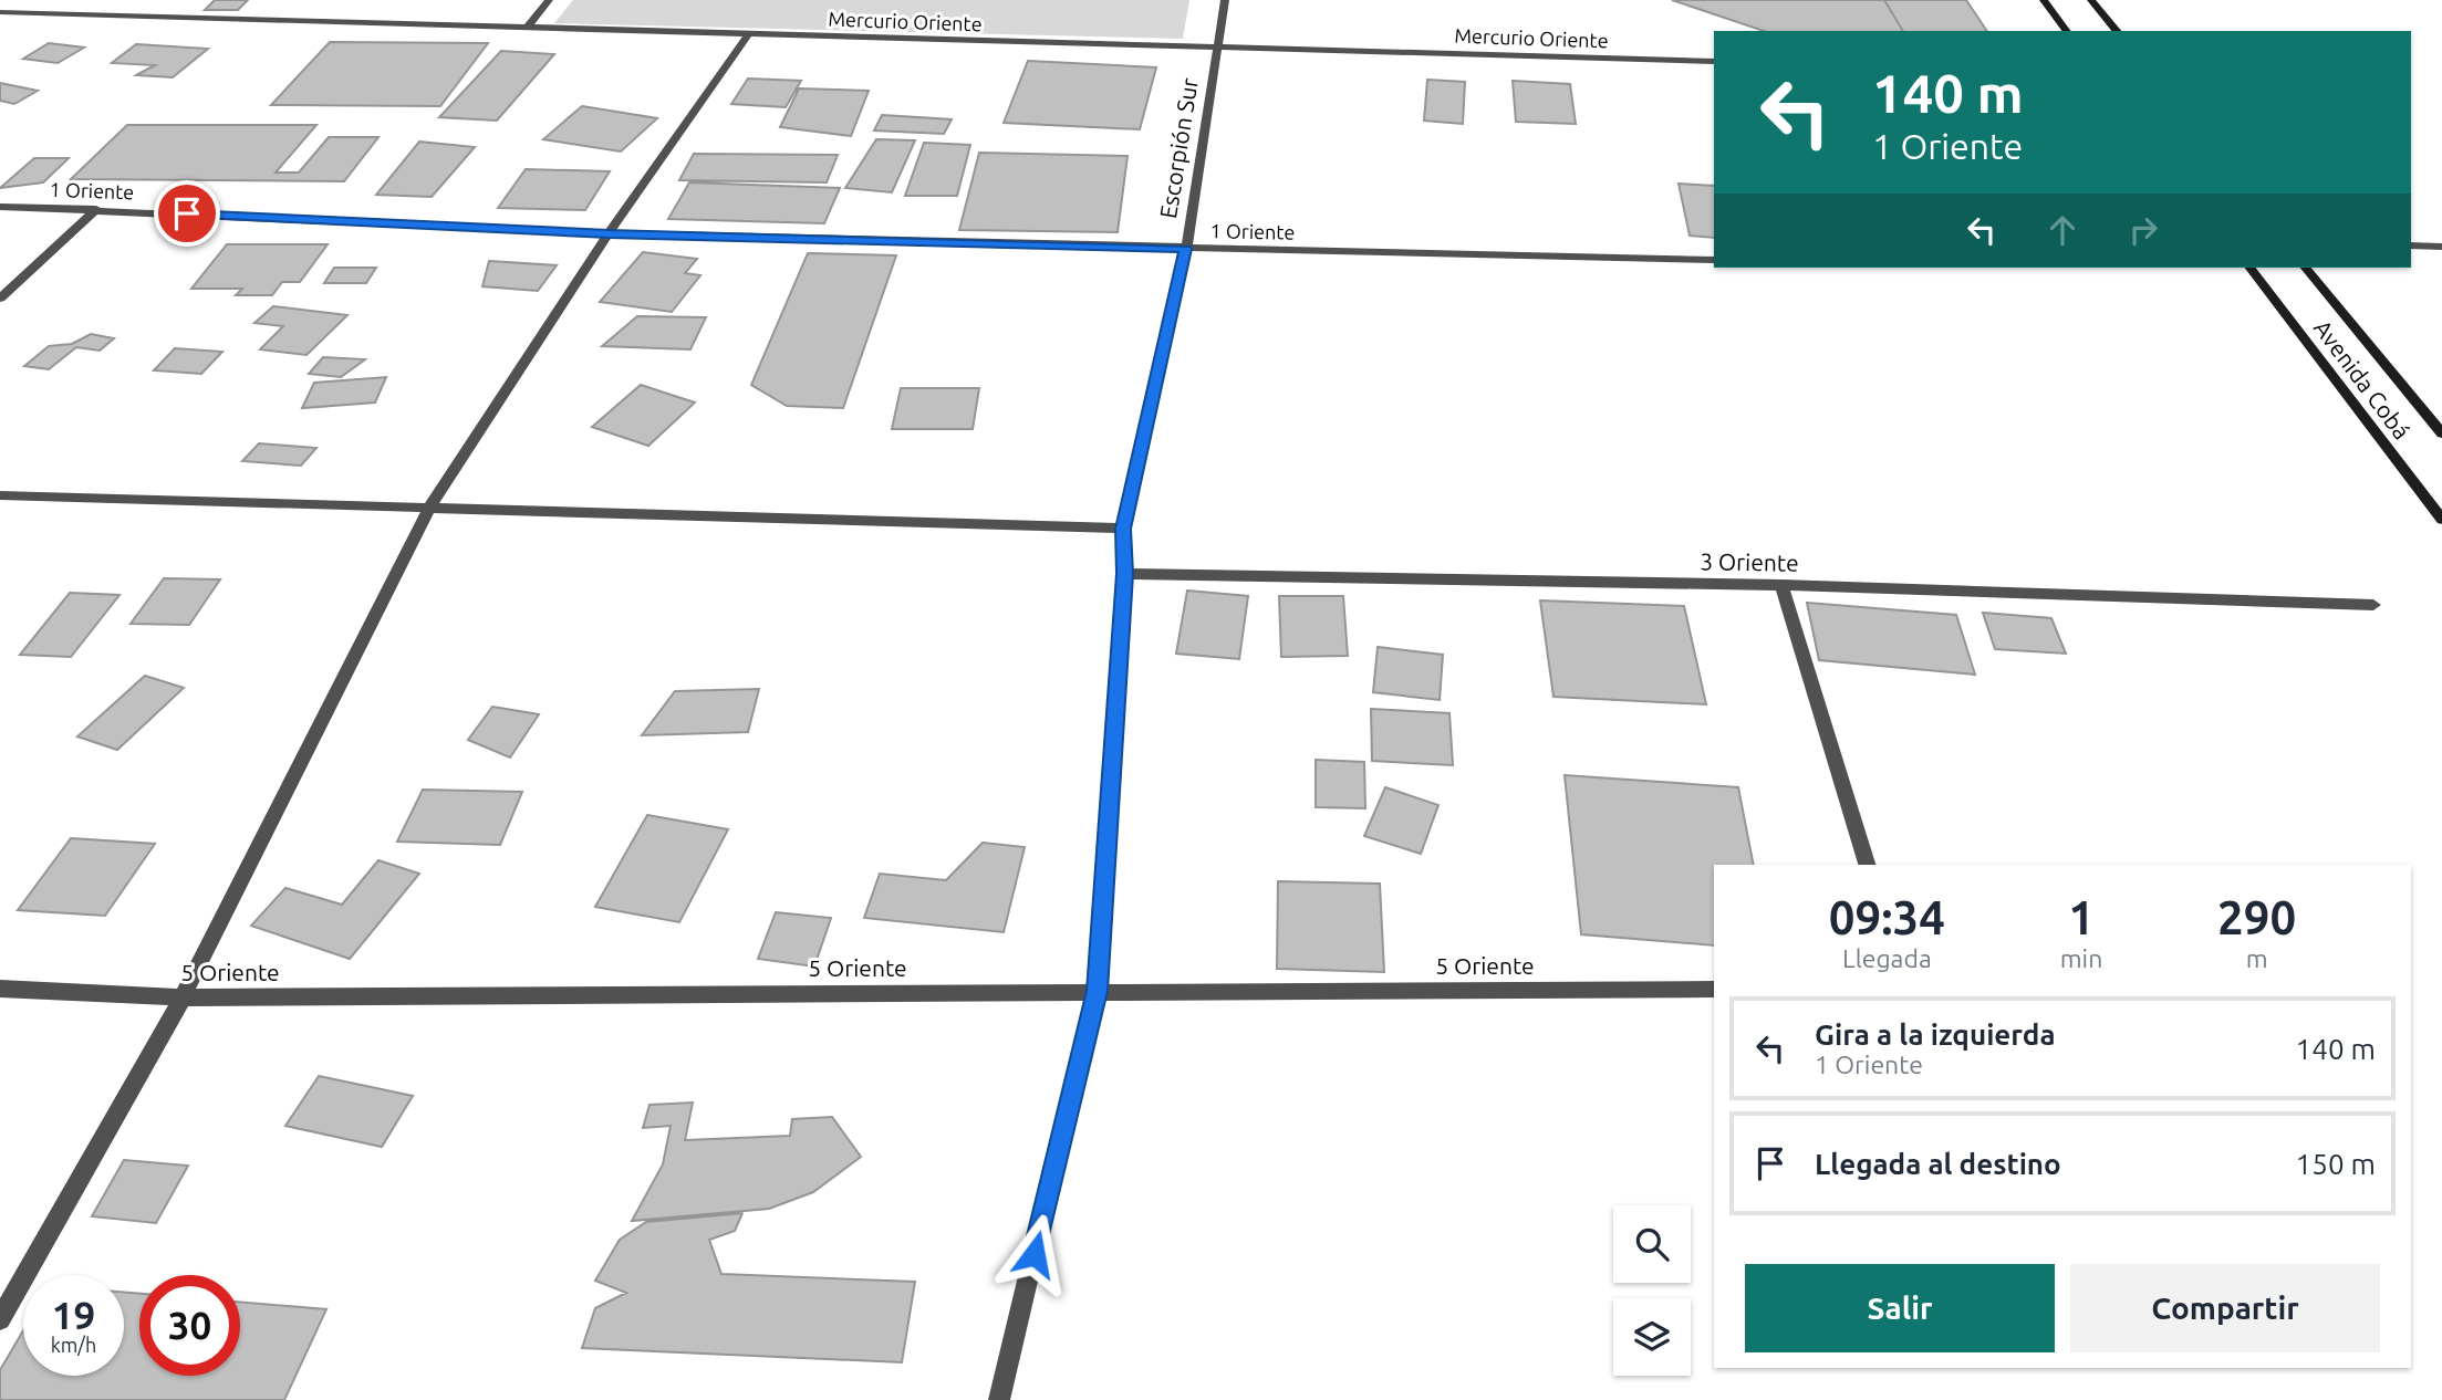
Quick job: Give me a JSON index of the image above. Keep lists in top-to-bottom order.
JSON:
{
  "streets": {
    "main road": ["Avenida Cobá"],
    "street": [
      "Mercurio Oriente",
      "Escorpión Sur",
      "1 Oriente",
      "3 Oriente",
      "5 Oriente"
    ]
  },
  "crossings": [
    ["Mercurio Oriente", "Escorpión Sur"],
    ["Escorpión Sur", "1 Oriente"],
    ["Escorpión Sur", "3 Oriente"],
    ["Escorpión Sur", "5 Oriente"]
  ],
  "page": {
    "turn": ["140 m", "1 Oriente"],
    "eta": [
      "09:34",
      "Llegada",
      "1",
      "min",
      "290",
      "m"
    ],
    "list": [
      {
        "name": "Gira a la izquierda",
        "note": "1 Oriente",
        "value": "140 m"
      },
      {
        "name": "Llegada al destino",
        "value": "150 m"
      }
    ],
    "buttons": ["Salir", "Compartir"],
    "speed": "19 km/h",
    "limit": "30"
  }
}
